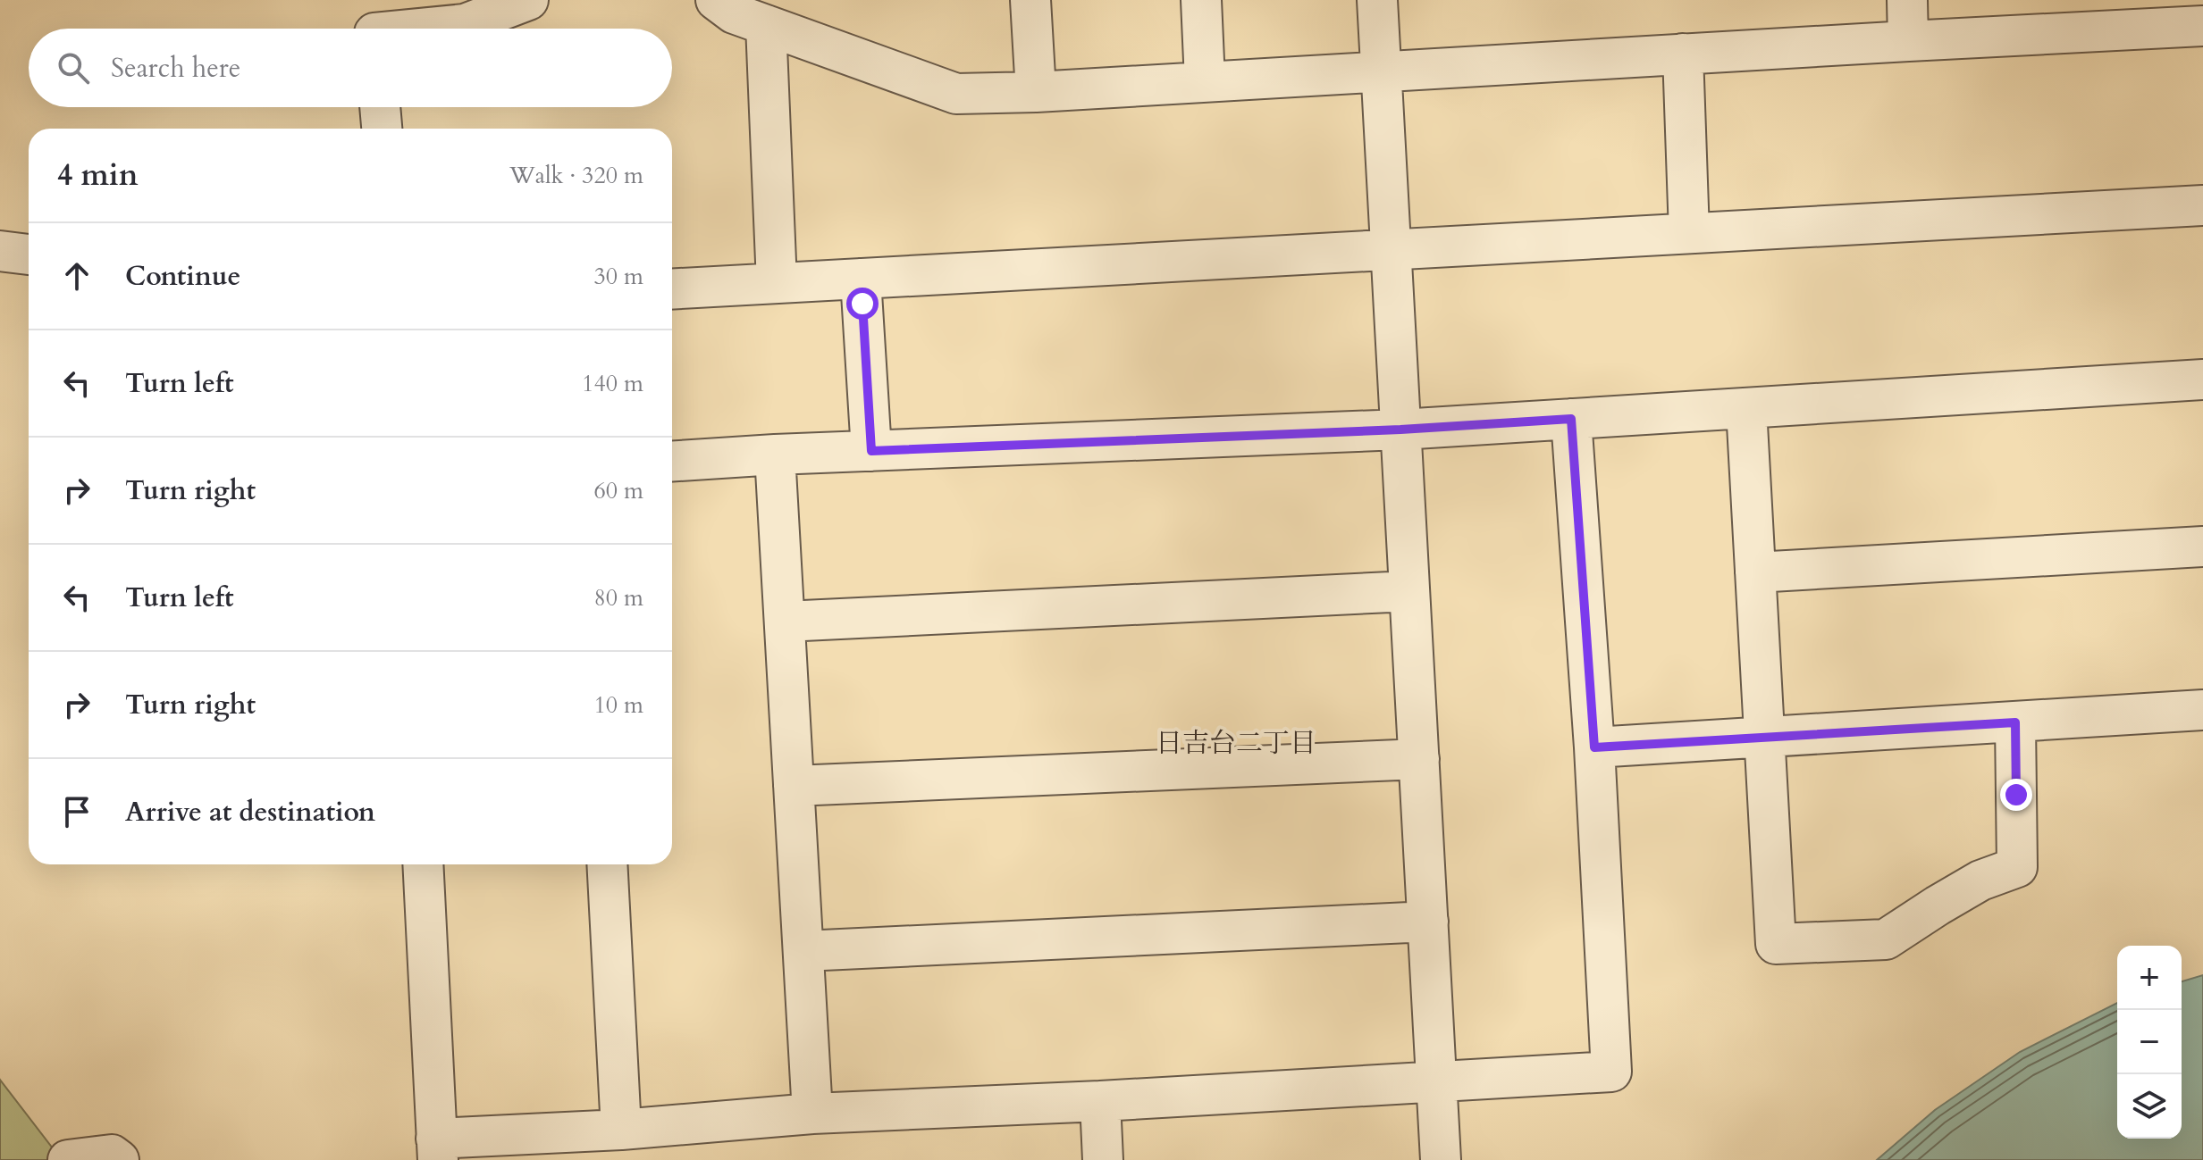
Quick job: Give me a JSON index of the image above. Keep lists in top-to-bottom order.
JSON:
{
  "districts": ["日吉台二丁目"],
  "page": {
    "search": "Search here",
    "heading": ["4 min", "Walk · 320 m"],
    "list": [
      ["Continue", "30 m"],
      ["Turn left", "140 m"],
      ["Turn right", "60 m"],
      ["Turn left", "80 m"],
      ["Turn right", "10 m"],
      "Arrive at destination"
    ],
    "map_buttons": ["+", "−"]
  }
}
